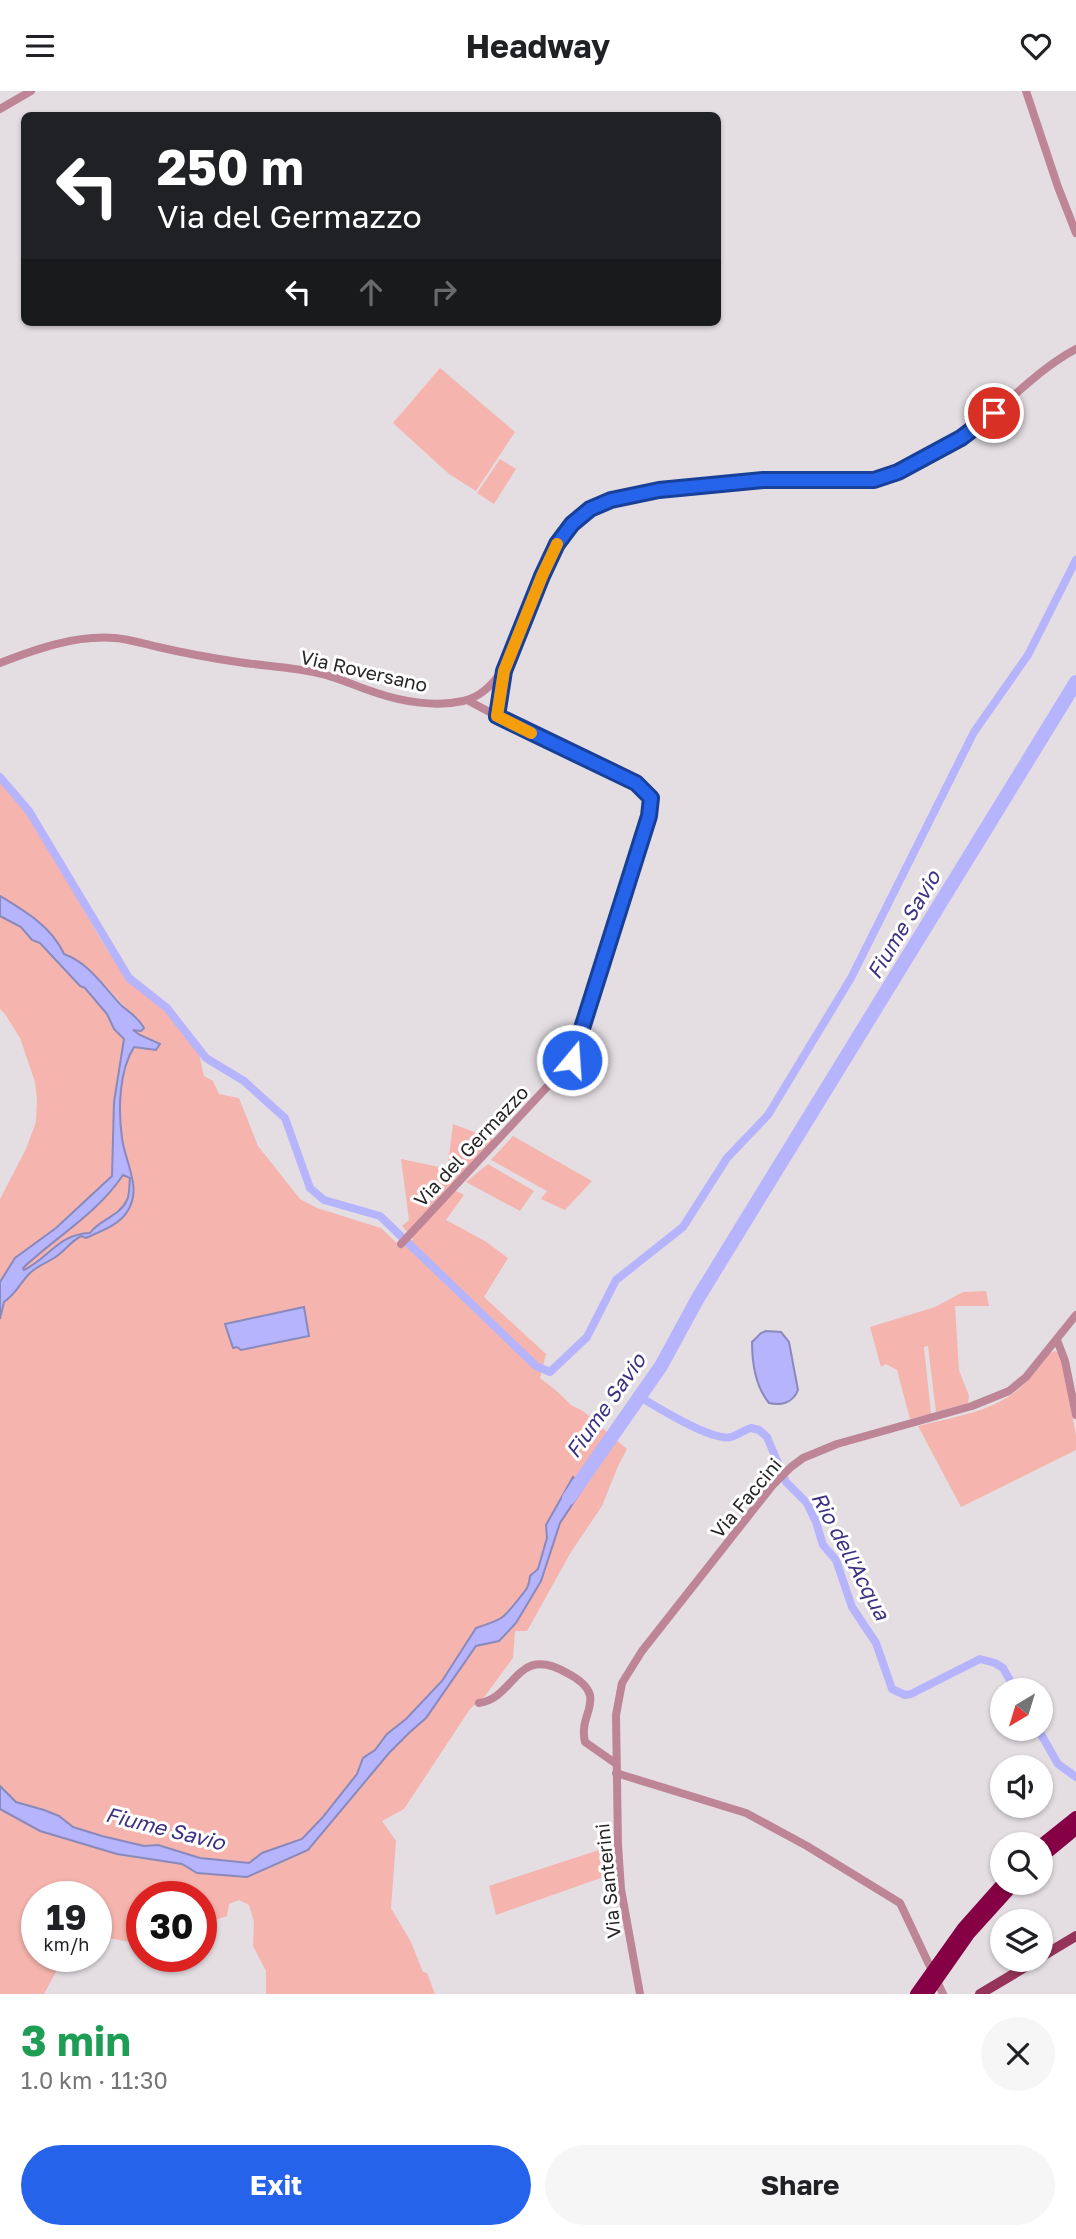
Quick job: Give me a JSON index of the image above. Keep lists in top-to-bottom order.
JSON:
{
  "streets": {
    "street": [
      "Via Roversano",
      "Via del Germazzo",
      "Via Faccini",
      "Via Santerini"
    ]
  },
  "crossings": [
    ["Via Roversano", "Via del Germazzo"],
    ["Via Faccini", "Via Santerini"]
  ],
  "water": ["Fiume Savio", "Rio dell'Acqua"],
  "north": "bottom left",
  "page": {
    "header": "Headway",
    "turn": ["250 m", "Via del Germazzo"],
    "speed": "19 km/h",
    "limit": "30",
    "heading": ["3 min", "1.0 km · 11:30"],
    "buttons": ["Exit", "Share"]
  }
}
